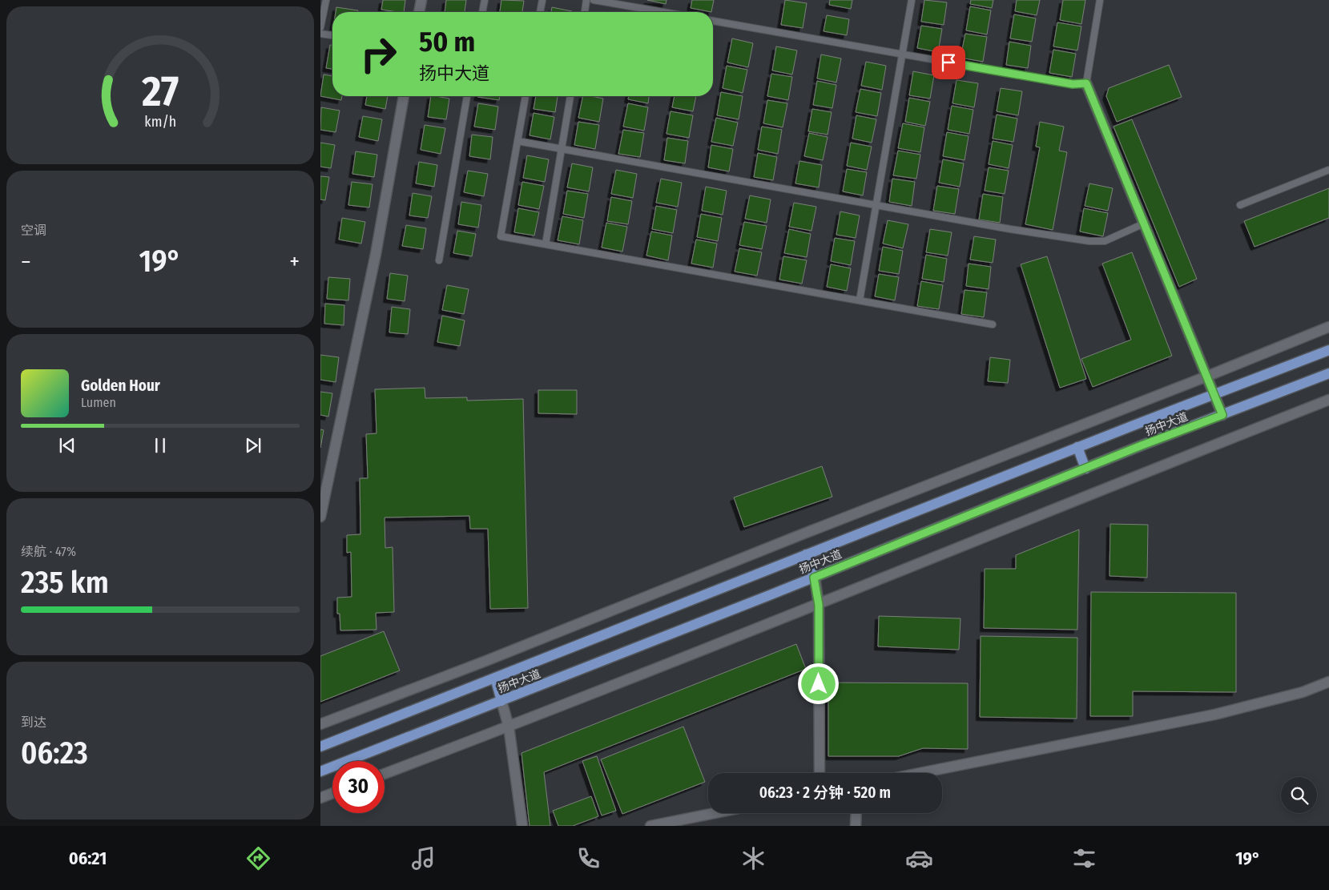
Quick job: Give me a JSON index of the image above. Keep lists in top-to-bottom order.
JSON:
{
  "streets": {
    "main road": ["扬中大道"]
  },
  "page": {
    "turn": ["50 m", "扬中大道"],
    "tile": [
      "空调",
      ["续航 · 47%", "235 km"],
      ["到达", "06:23"]
    ],
    "heat": ["−", "19°", "+"],
    "song": ["Golden Hour", "Lumen"],
    "limit": "30",
    "trip": "06:23 · 2 分钟 · 520 m",
    "tabs": ["06:21", "19°"],
    "gauge": ["27", "km/h"]
  }
}
